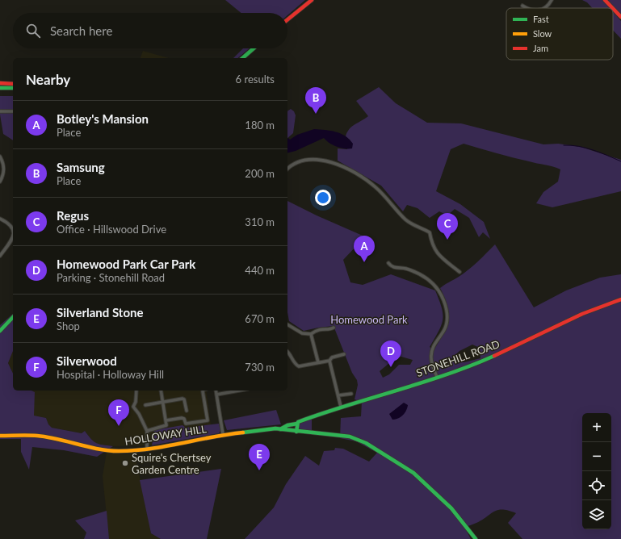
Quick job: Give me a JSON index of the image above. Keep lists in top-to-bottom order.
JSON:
{
  "streets": {
    "main road": ["STONEHILL ROAD", "HOLLOWAY HILL"]
  },
  "crossings": [
    ["STONEHILL ROAD", "HOLLOWAY HILL"]
  ],
  "parks": ["Homewood Park"],
  "places": ["Squire's Chertsey Garden Centre"],
  "legend": ["Fast", "Slow", "Jam"],
  "page": {
    "search": "Search here",
    "heading": ["Nearby", "6 results"],
    "pins": [
      "B",
      "C",
      "A",
      "D",
      "F",
      "E"
    ],
    "list": [
      {
        "mark": "A",
        "name": "Botley's Mansion",
        "note": "Place",
        "value": "180 m"
      },
      {
        "mark": "B",
        "name": "Samsung",
        "note": "Place",
        "value": "200 m"
      },
      {
        "mark": "C",
        "name": "Regus",
        "note": "Office · Hillswood Drive",
        "value": "310 m"
      },
      {
        "mark": "D",
        "name": "Homewood Park Car Park",
        "note": "Parking · Stonehill Road",
        "value": "440 m"
      },
      {
        "mark": "E",
        "name": "Silverland Stone",
        "note": "Shop",
        "value": "670 m"
      },
      {
        "mark": "F",
        "name": "Silverwood",
        "note": "Hospital · Holloway Hill",
        "value": "730 m"
      }
    ],
    "map_buttons": ["+", "−"]
  }
}
